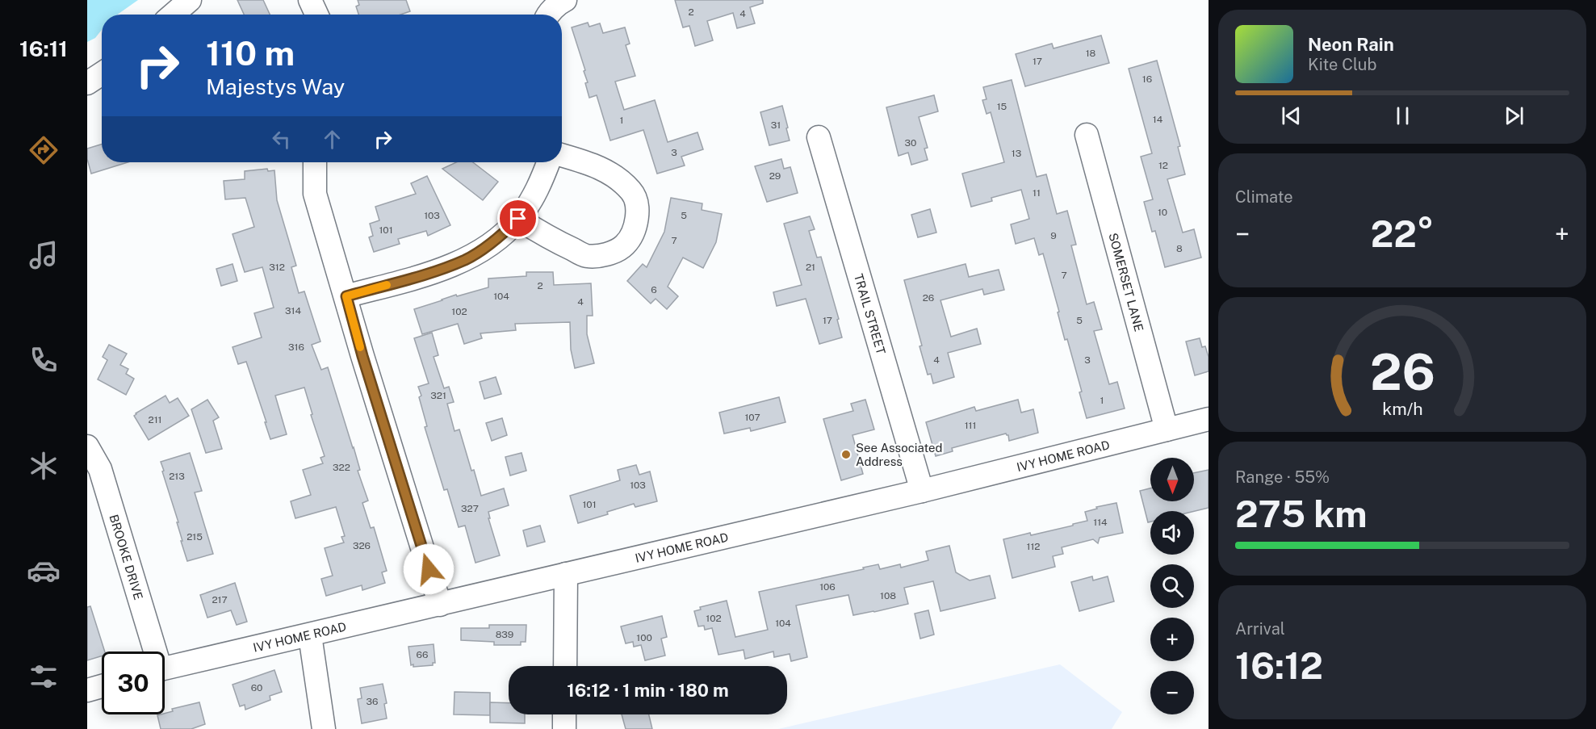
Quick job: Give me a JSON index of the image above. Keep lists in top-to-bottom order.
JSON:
{
  "streets": {
    "street": [
      "SOMERSET LANE",
      "TRAIL STREET",
      "IVY HOME ROAD",
      "BROOKE DRIVE"
    ]
  },
  "crossings": [
    ["SOMERSET LANE", "IVY HOME ROAD"],
    ["TRAIL STREET", "IVY HOME ROAD"]
  ],
  "places": ["See Associated Address"],
  "house_numbers": [
    "2",
    "4",
    "18",
    "17",
    "16",
    "15",
    "14",
    "1",
    "31",
    "30",
    "3",
    "13",
    "12",
    "29",
    "11",
    "10",
    "103",
    "5",
    "101",
    "9",
    "7",
    "8",
    "312",
    "21",
    "7",
    "2",
    "6",
    "104",
    "26",
    "4",
    "314",
    "102",
    "17",
    "5",
    "316",
    "4",
    "3",
    "321",
    "1",
    "107",
    "211",
    "111",
    "322",
    "213",
    "103",
    "101",
    "327",
    "114",
    "215",
    "326",
    "112",
    "106",
    "108",
    "217",
    "102",
    "104",
    "839",
    "100",
    "66",
    "60",
    "36"
  ],
  "north": "bottom",
  "page": {
    "tabs": "16:11",
    "turn": ["110 m", "Majestys Way"],
    "song": ["Neon Rain", "Kite Club"],
    "tile": [
      "Climate",
      ["Range · 55%", "275 km"],
      ["Arrival", "16:12"]
    ],
    "heat": ["−", "22°", "+"],
    "map_buttons": ["+", "−"],
    "limit": "30",
    "trip": "16:12 · 1 min · 180 m",
    "gauge": ["26", "km/h"]
  }
}
